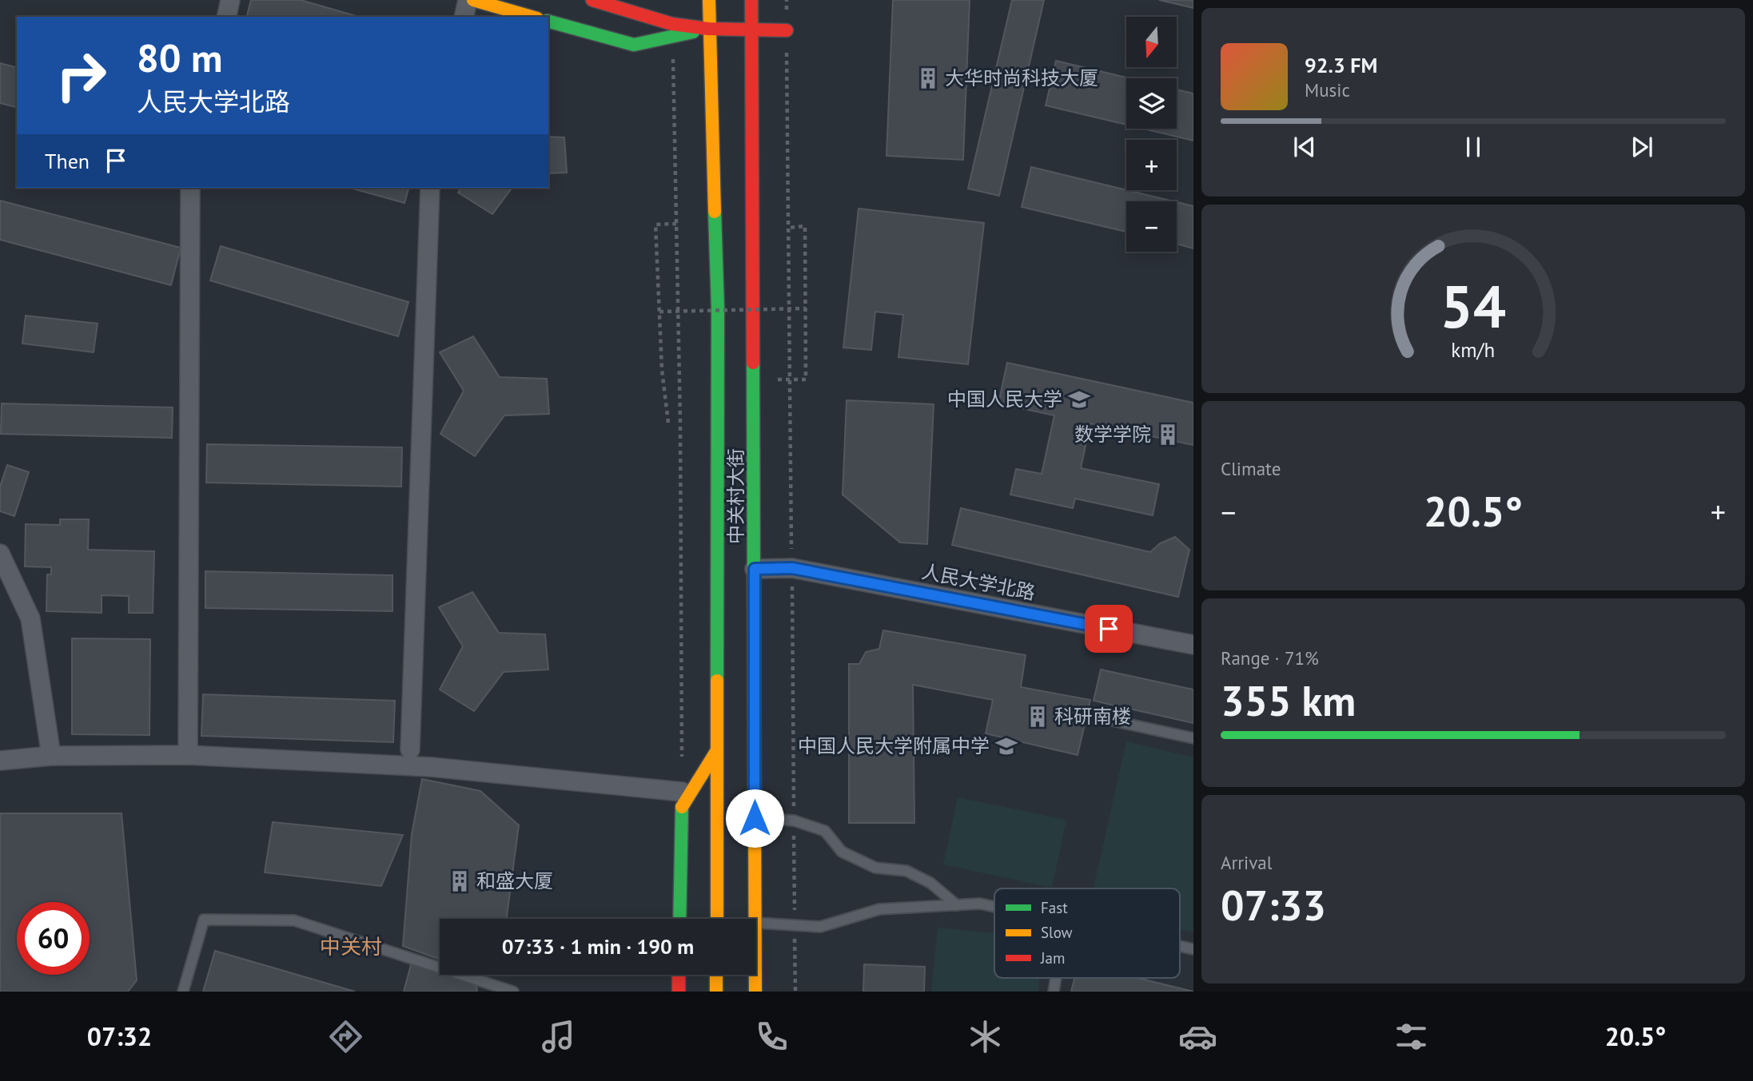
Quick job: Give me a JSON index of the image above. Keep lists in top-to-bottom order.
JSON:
{
  "streets": {
    "main road": ["中关村大街"],
    "street": ["人民大学北路"]
  },
  "crossings": [
    ["中关村大街", "人民大学北路"]
  ],
  "districts": ["中关村"],
  "places": {
    "building": [
      "大华时尚科技大厦",
      "数学学院",
      "科研南楼",
      "和盛大厦"
    ],
    "school or university": ["中国人民大学", "中国人民大学附属中学"]
  },
  "legend": ["Fast", "Slow", "Jam"],
  "north": "bottom",
  "page": {
    "map_buttons": ["+", "−"],
    "turn": ["80 m", "人民大学北路"],
    "song": ["92.3 FM", "Music"],
    "then": "Then",
    "tile": [
      "Climate",
      ["Range · 71%", "355 km"],
      ["Arrival", "07:33"]
    ],
    "heat": ["−", "20.5°", "+"],
    "limit": "60",
    "trip": "07:33 · 1 min · 190 m",
    "tabs": ["07:32", "20.5°"],
    "gauge": ["54", "km/h"]
  }
}
